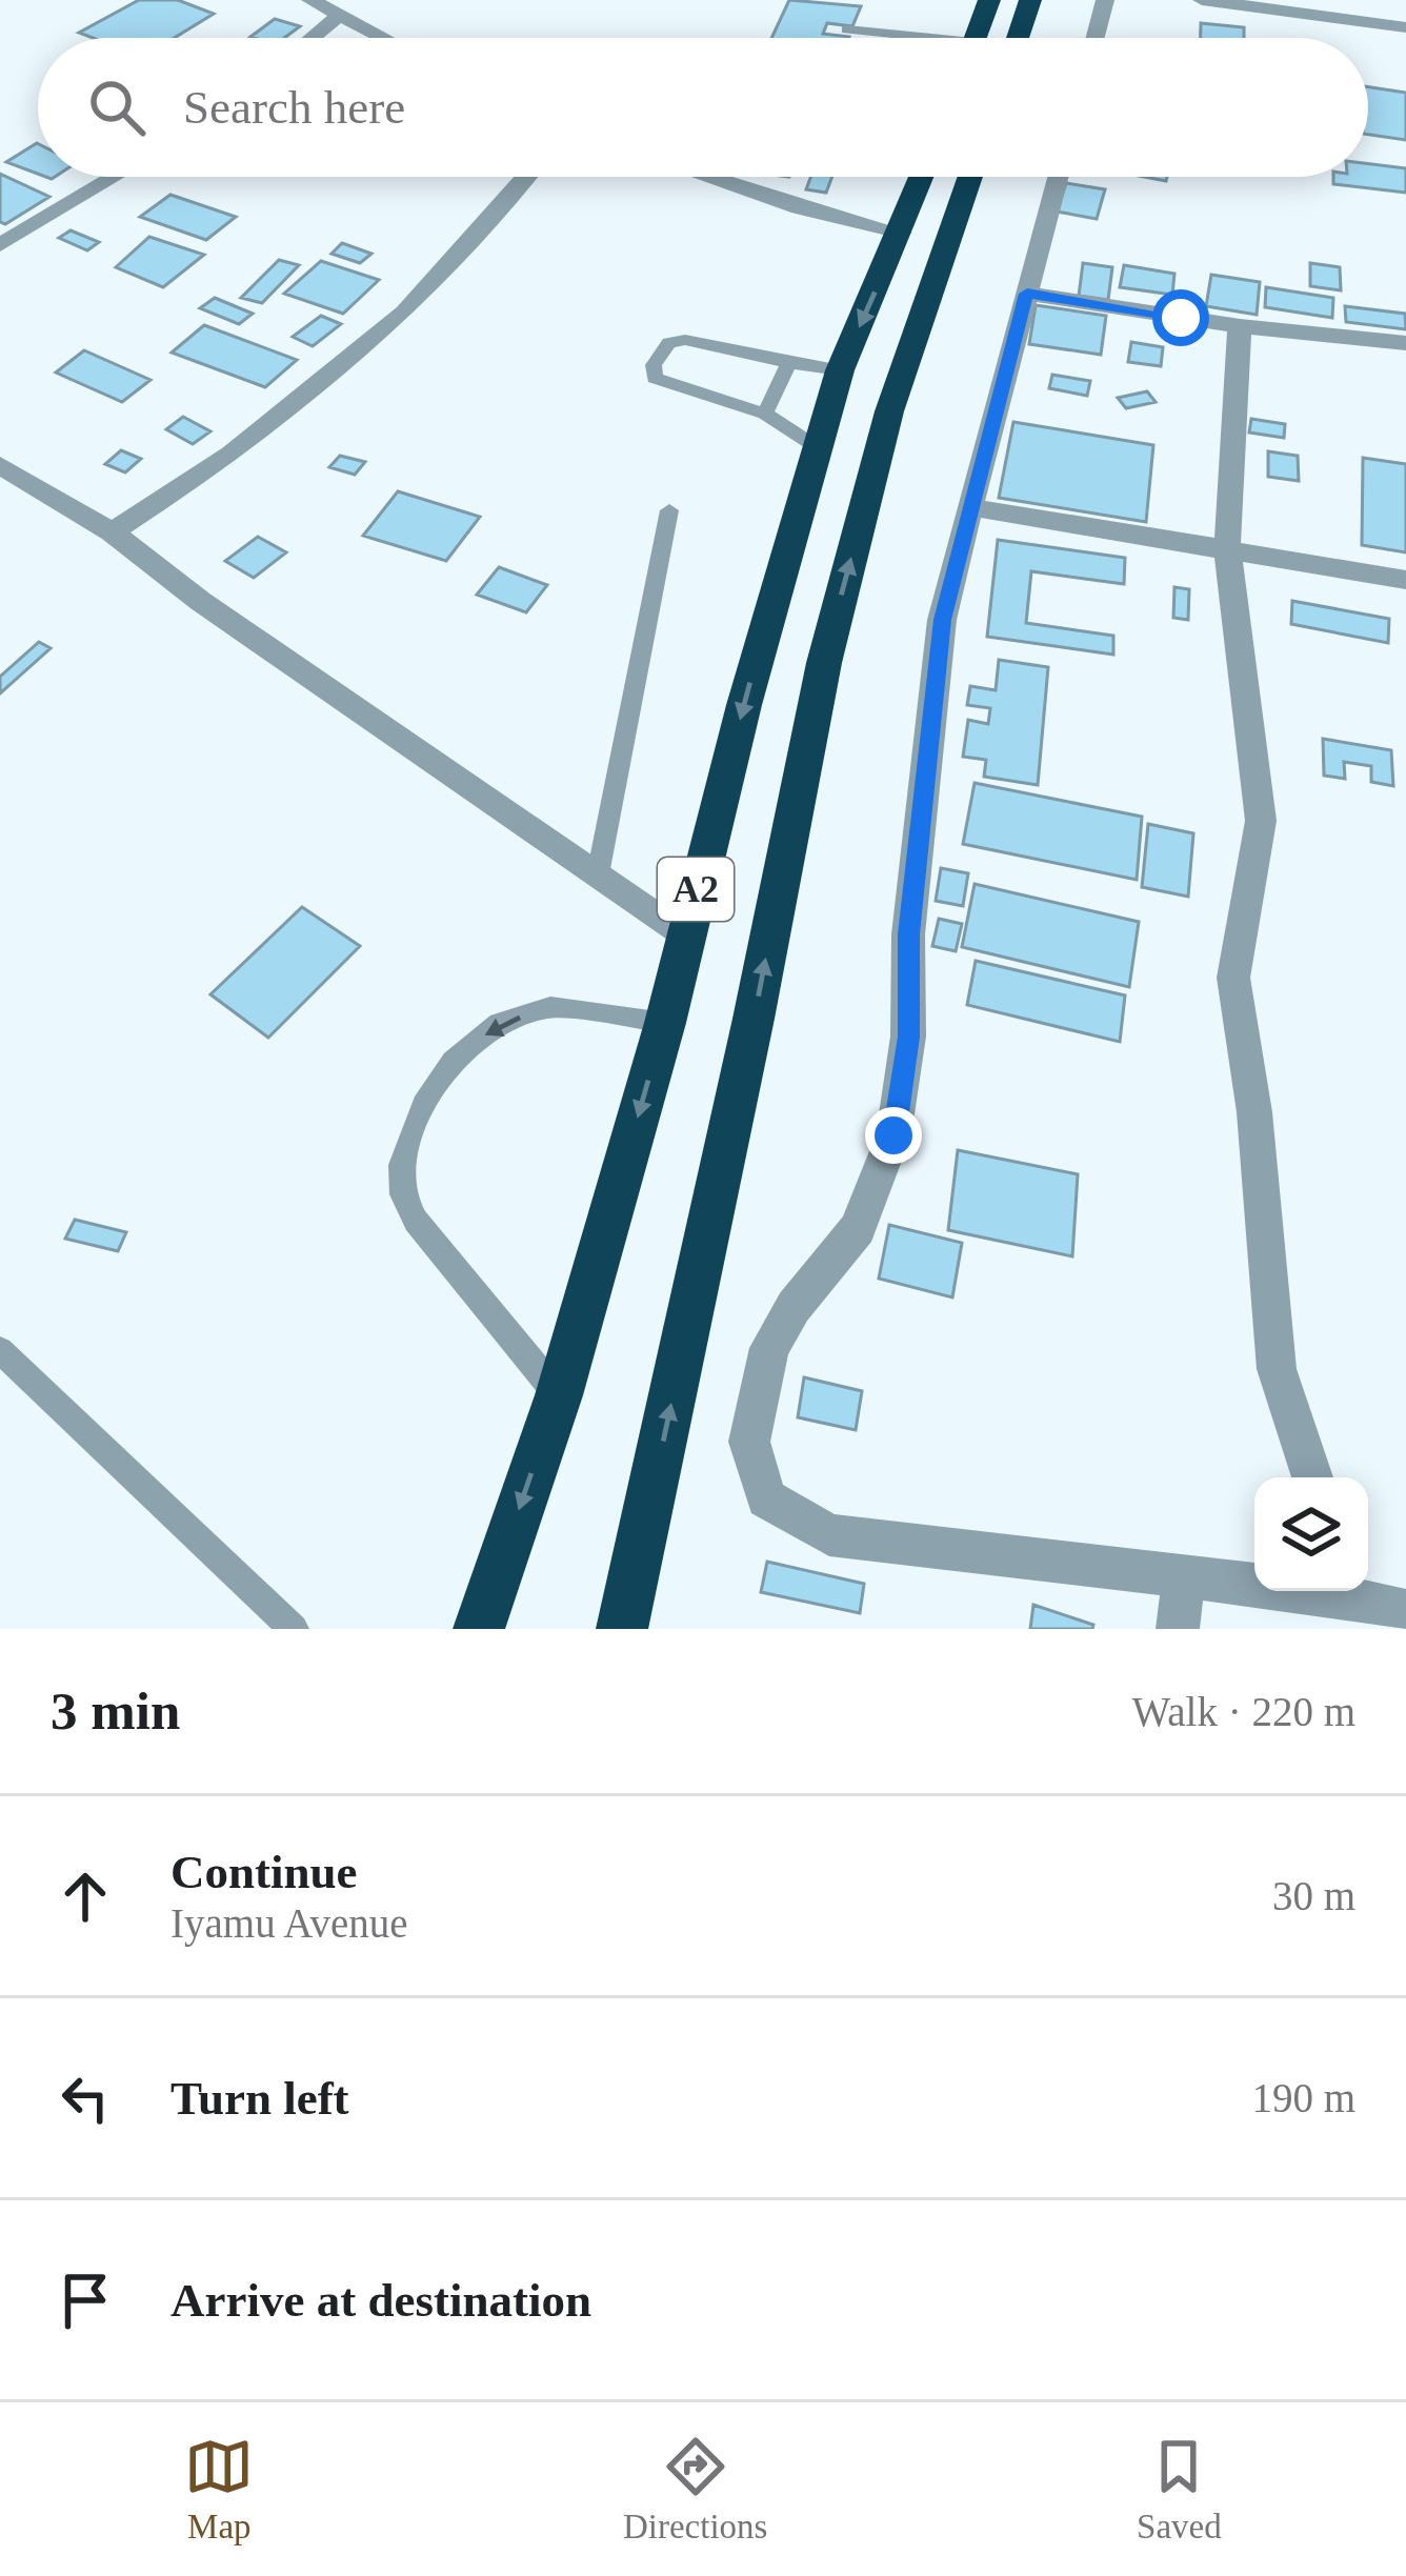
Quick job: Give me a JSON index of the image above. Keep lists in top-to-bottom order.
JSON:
{
  "streets": {
    "highway": ["A2"]
  },
  "page": {
    "search": "Search here",
    "heading": ["3 min", "Walk · 220 m"],
    "list": [
      ["Continue", "Iyamu Avenue", "30 m"],
      ["Turn left", "190 m"],
      "Arrive at destination"
    ],
    "nav": ["Map", "Directions", "Saved"]
  }
}
